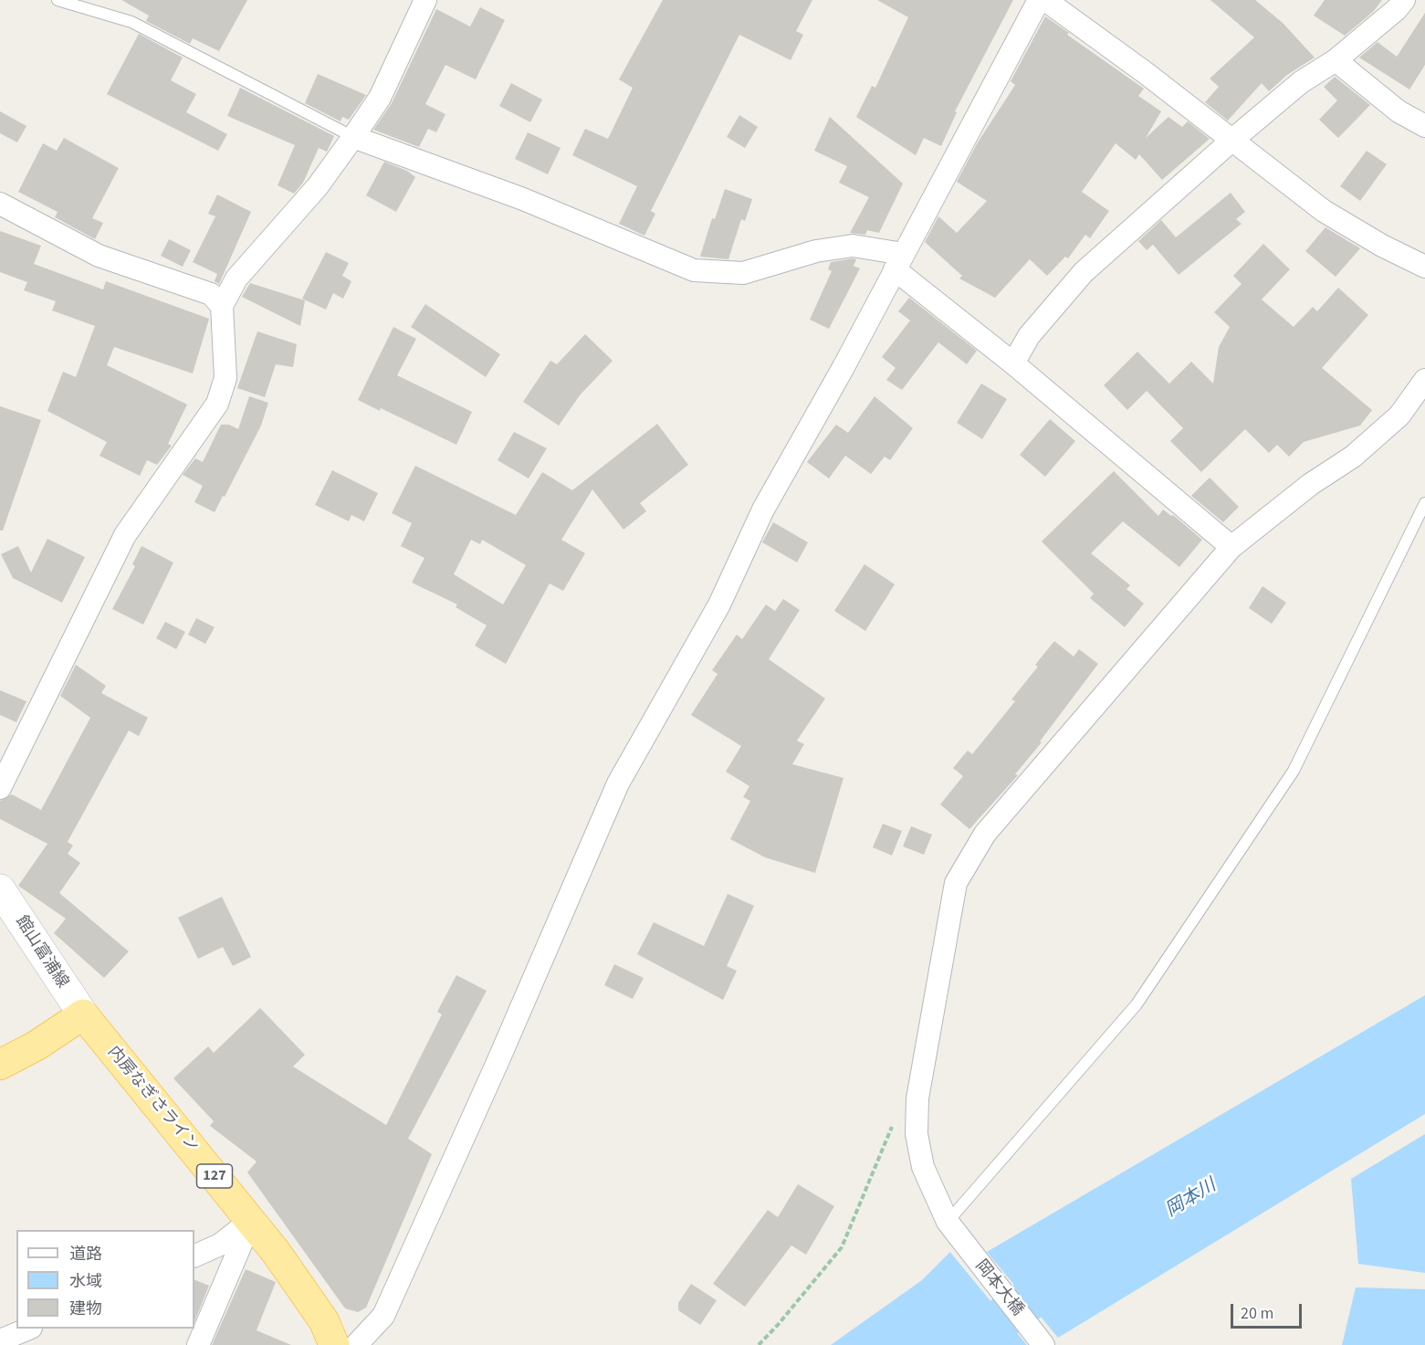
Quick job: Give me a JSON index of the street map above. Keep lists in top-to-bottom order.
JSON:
{
  "streets": {
    "highway": ["内房なぎさライン", "127"],
    "main road": ["館山富浦線"],
    "street": ["岡本大橋"]
  },
  "crossings": [
    ["館山富浦線", "内房なぎさライン"]
  ],
  "water": ["岡本川"],
  "legend": ["道路", "水域", "建物"],
  "scale_bar": "20 m"
}
